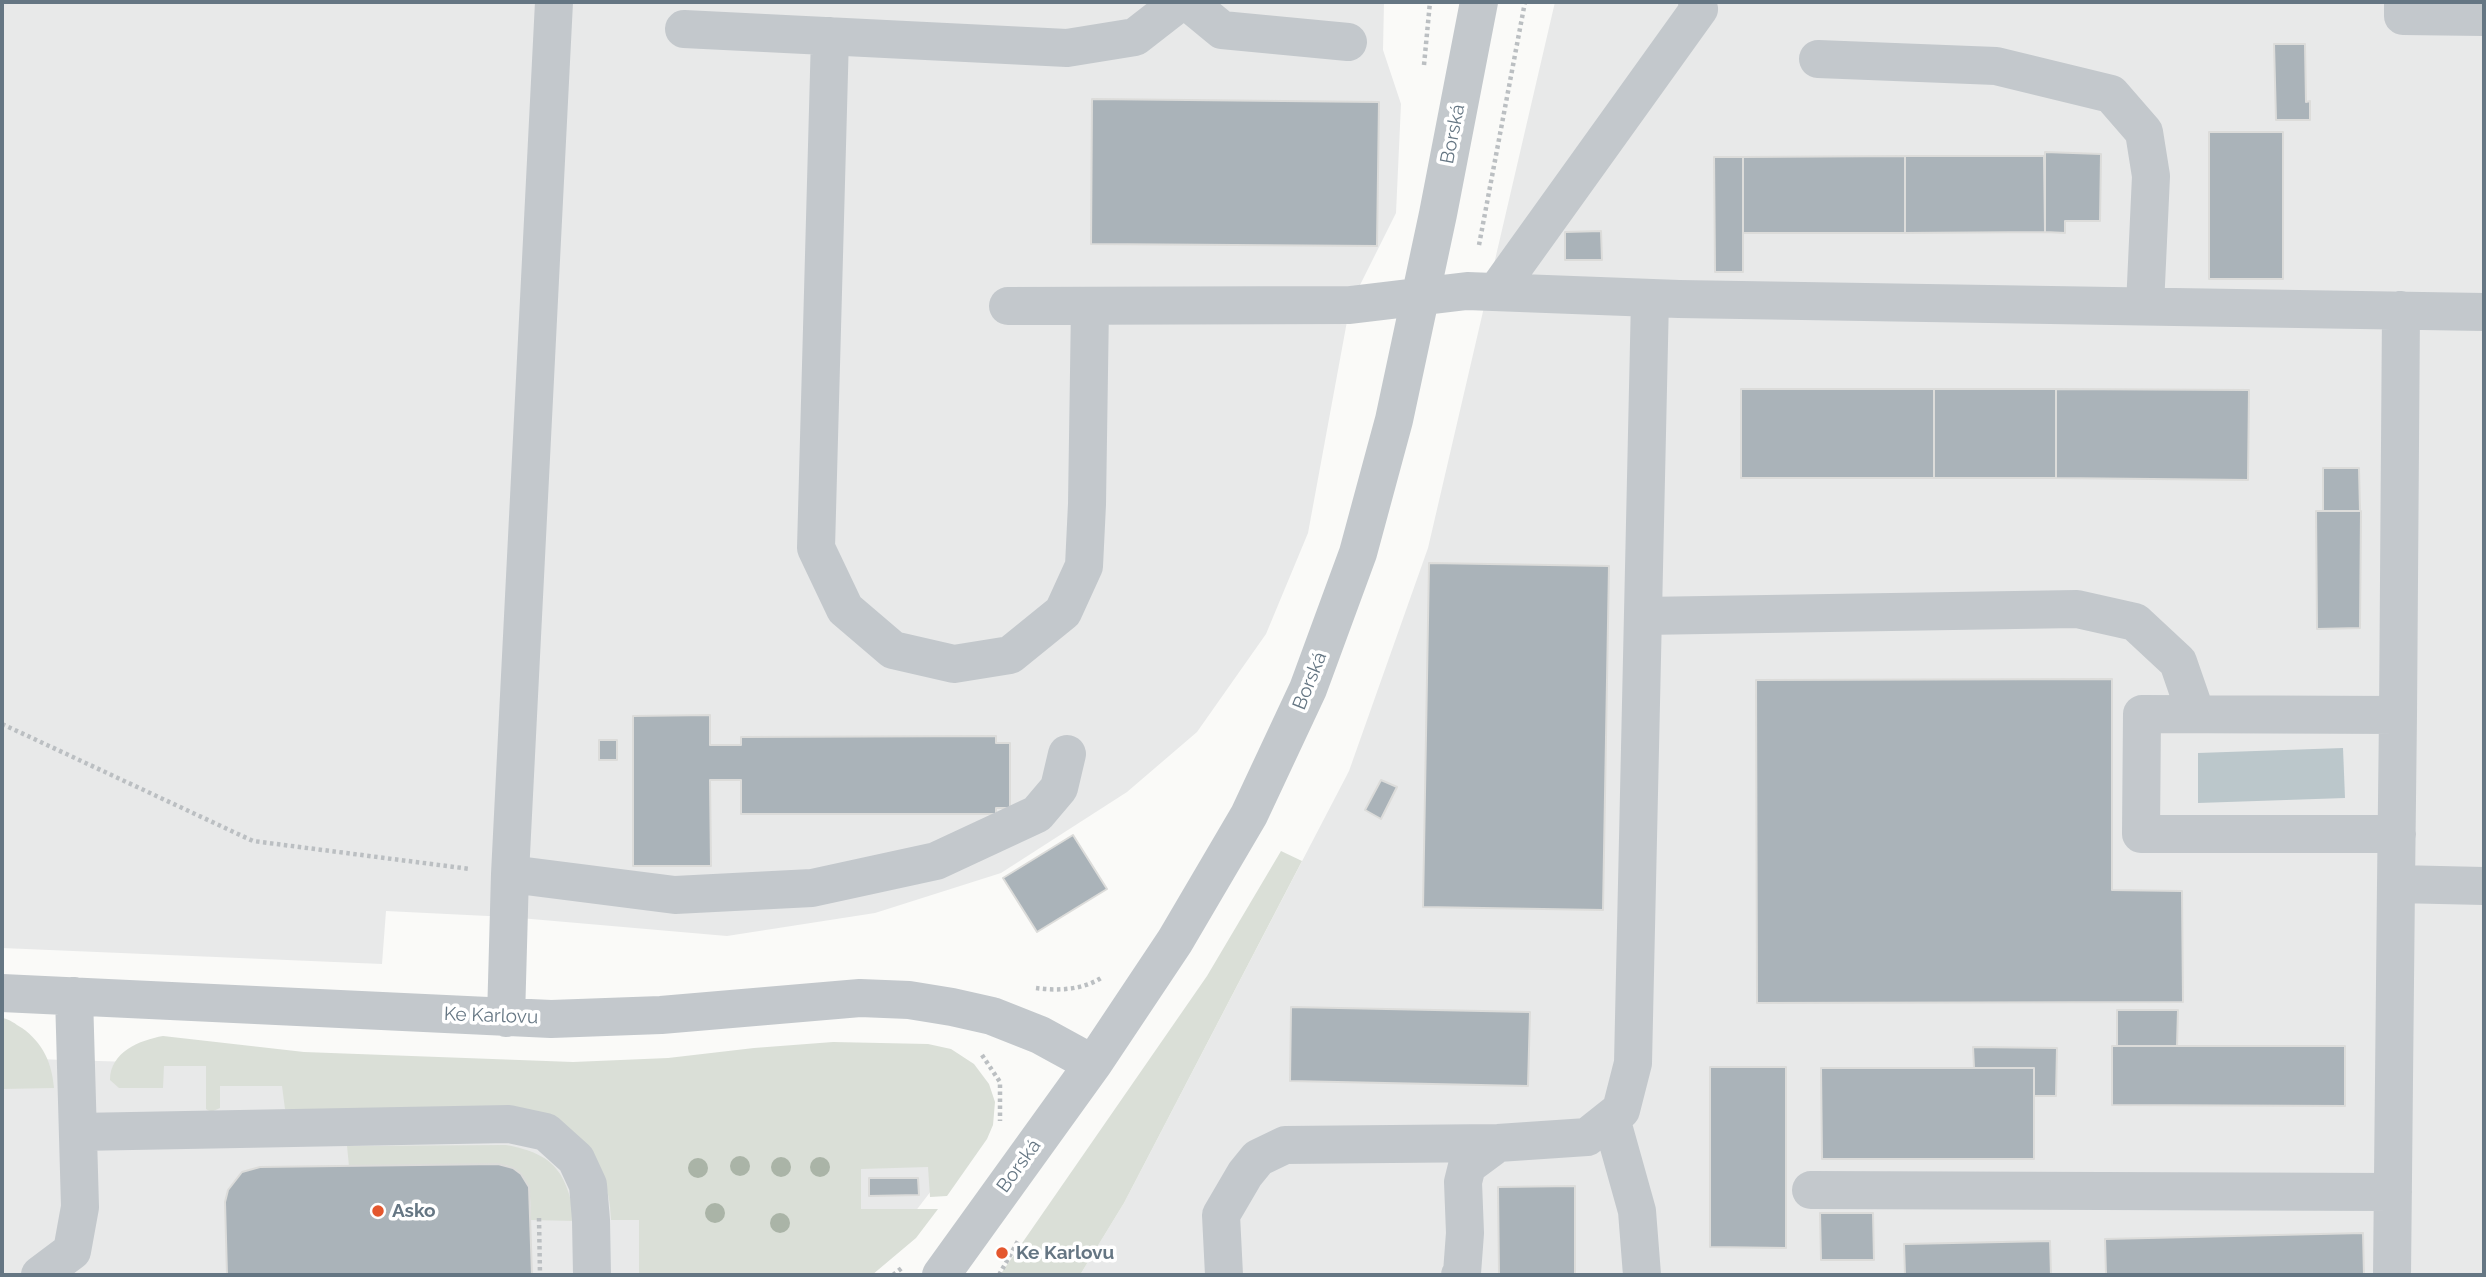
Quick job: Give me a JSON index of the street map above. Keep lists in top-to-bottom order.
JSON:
{
  "streets": {
    "street": ["Borská", "Ke Karlovu"]
  },
  "crossings": [
    ["Borská", "Ke Karlovu"]
  ],
  "places": ["Asko", "Ke Karlovu"]
}
